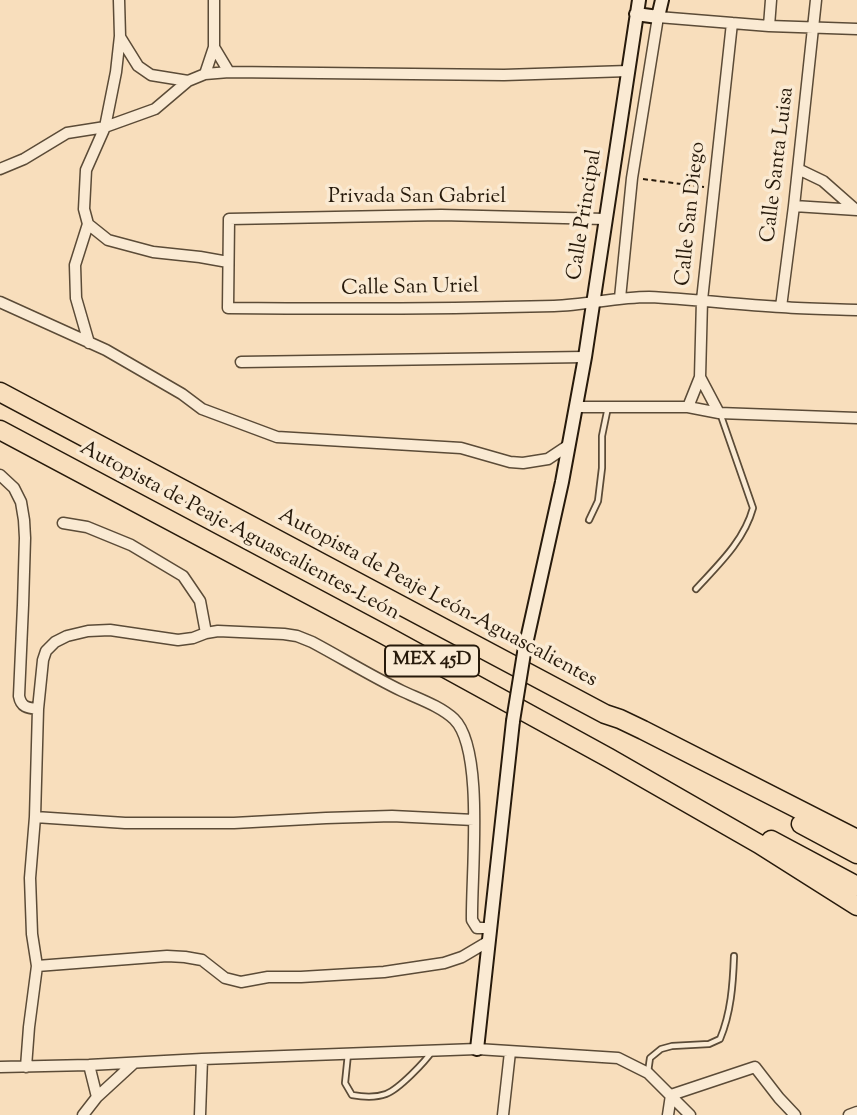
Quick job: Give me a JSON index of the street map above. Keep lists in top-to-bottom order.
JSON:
{
  "streets": {
    "highway": ["Autopista de Peaje Aguascalientes-León", "Autopista de Peaje León-Aguascalientes", "MEX 45D"],
    "street": [
      "Calle Santa Luisa",
      "Privada San Gabriel",
      "Calle San Diego",
      "Calle Principal",
      "Calle San Uriel"
    ]
  },
  "crossings": [
    ["Calle Santa Luisa", "Calle San Uriel"],
    ["Privada San Gabriel", "Calle Principal"],
    ["Privada San Gabriel", "Calle San Uriel"],
    ["Calle San Diego", "Calle San Uriel"],
    ["Calle Principal", "Calle San Uriel"]
  ]
}
